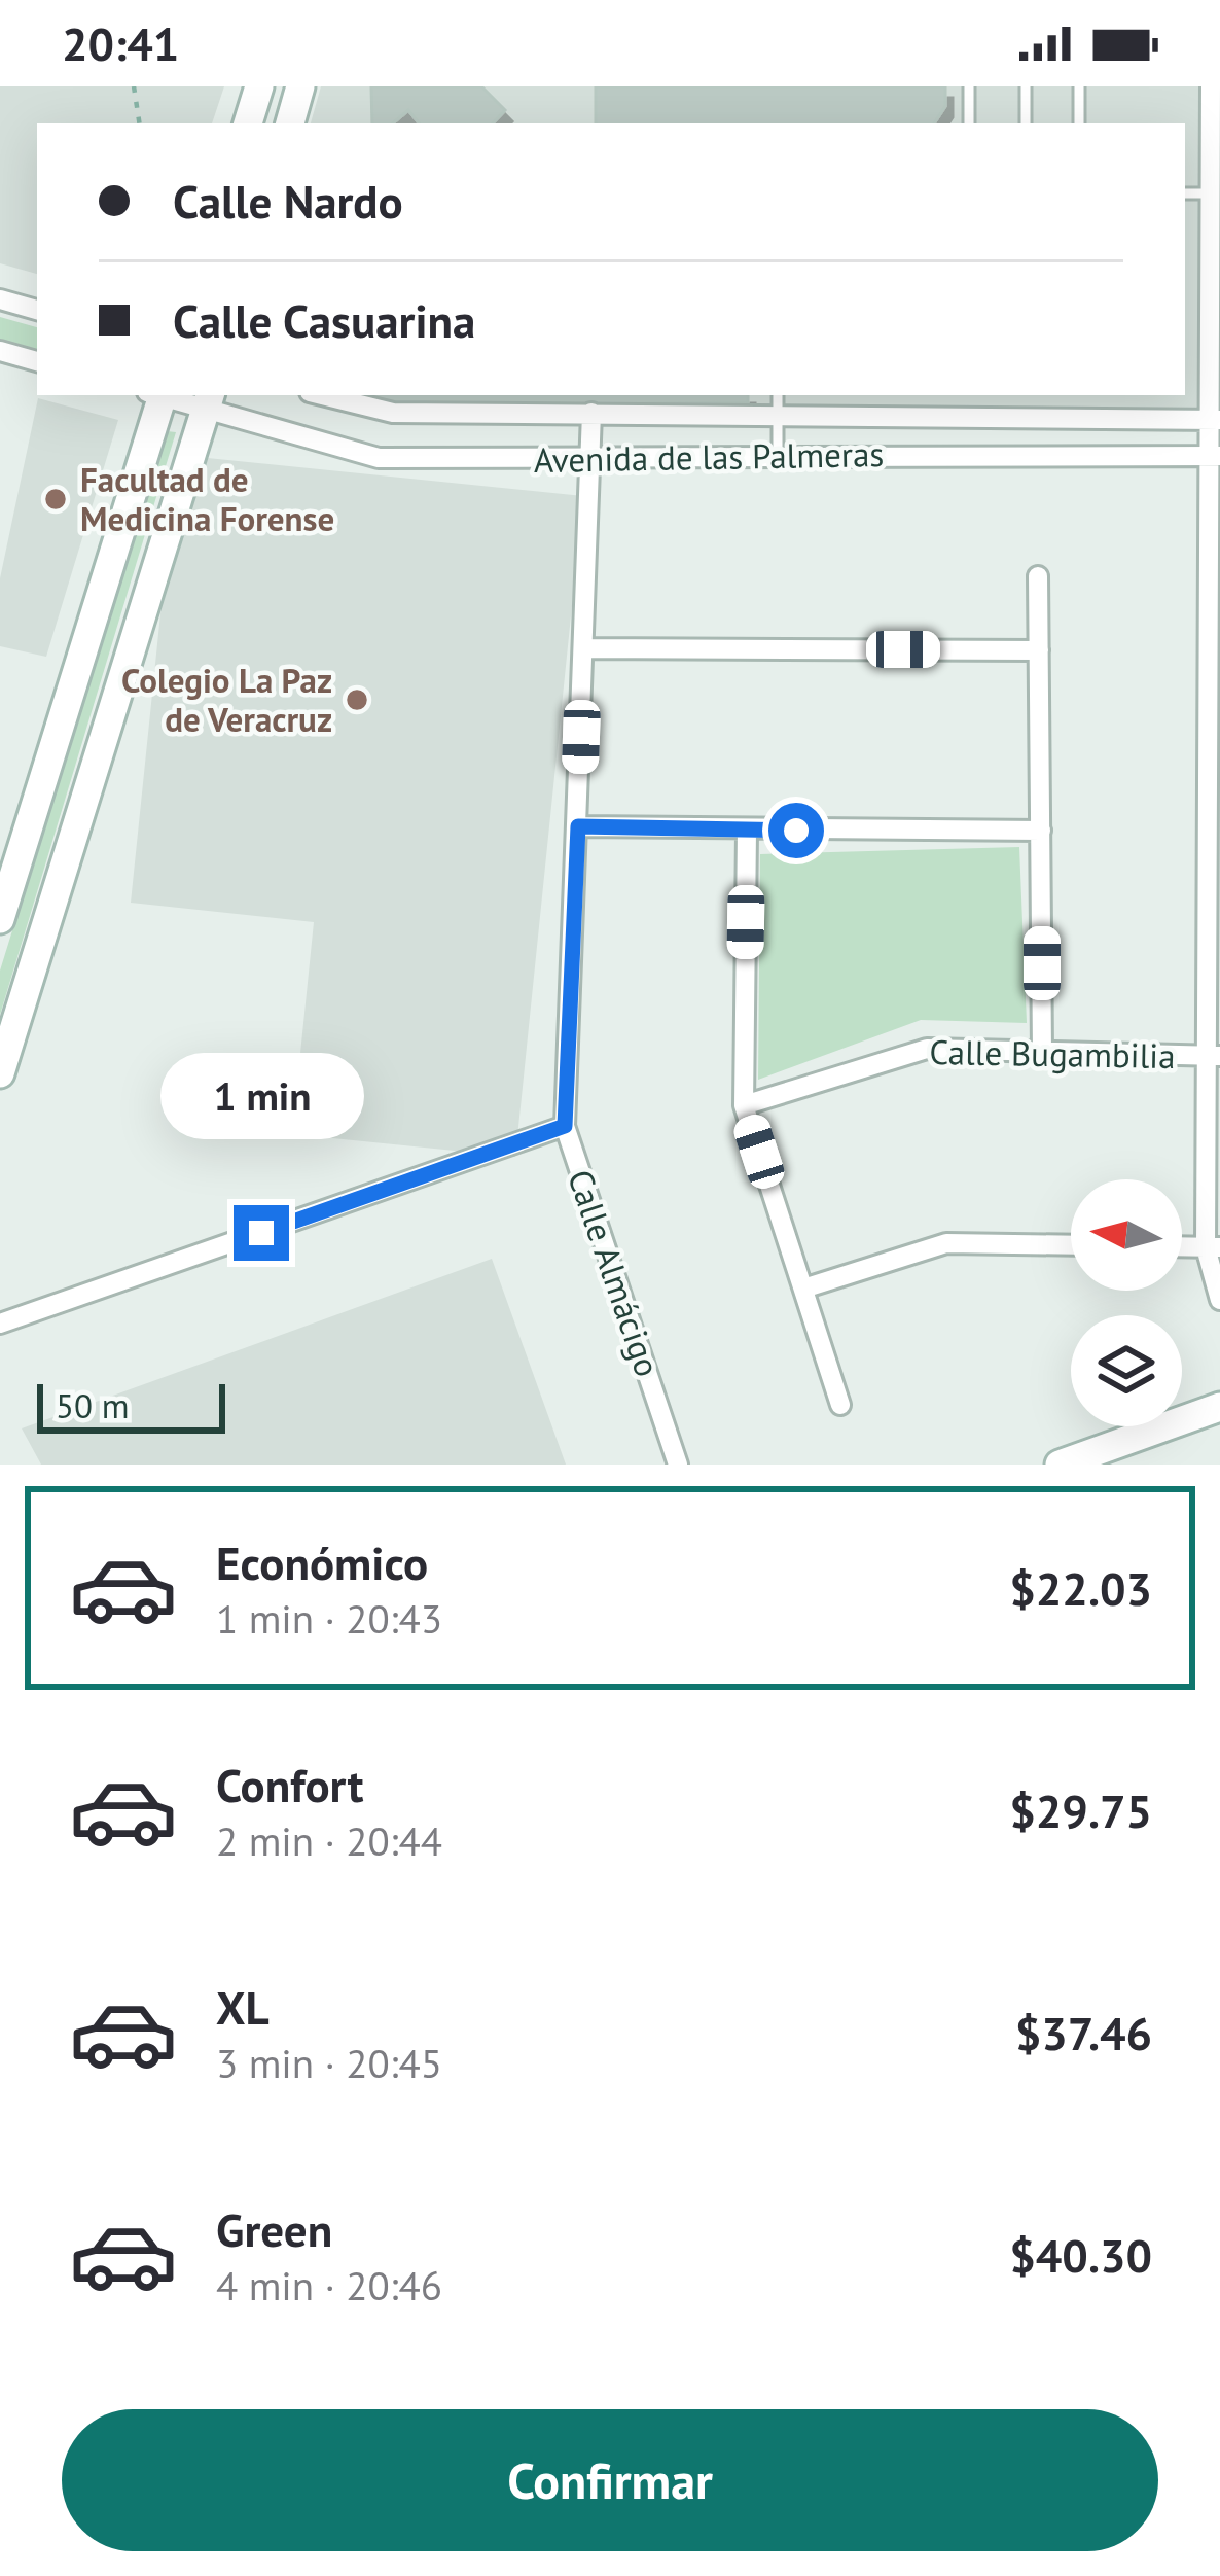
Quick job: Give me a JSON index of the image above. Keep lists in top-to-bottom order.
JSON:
{
  "streets": {
    "street": ["Avenida de las Palmeras", "Calle Bugambilia", "Calle Almácigo"]
  },
  "crossings": [
    ["Avenida de las Palmeras", "Calle Almácigo"]
  ],
  "places": ["Facultad de Medicina Forense", "Colegio La Paz de Veracruz"],
  "scale_bar": "50 m",
  "north": "left",
  "page": {
    "status": "20:41",
    "banner": ["Calle Nardo", "Calle Casuarina"],
    "bubble": "1 min",
    "scale": "50 m",
    "list": [
      {
        "name": "Económico",
        "note": "1 min · 20:43",
        "value": "$22.03"
      },
      {
        "name": "Confort",
        "note": "2 min · 20:44",
        "value": "$29.75"
      },
      {
        "name": "XL",
        "note": "3 min · 20:45",
        "value": "$37.46"
      },
      {
        "name": "Green",
        "note": "4 min · 20:46",
        "value": "$40.30"
      }
    ],
    "buttons": "Confirmar"
  }
}
